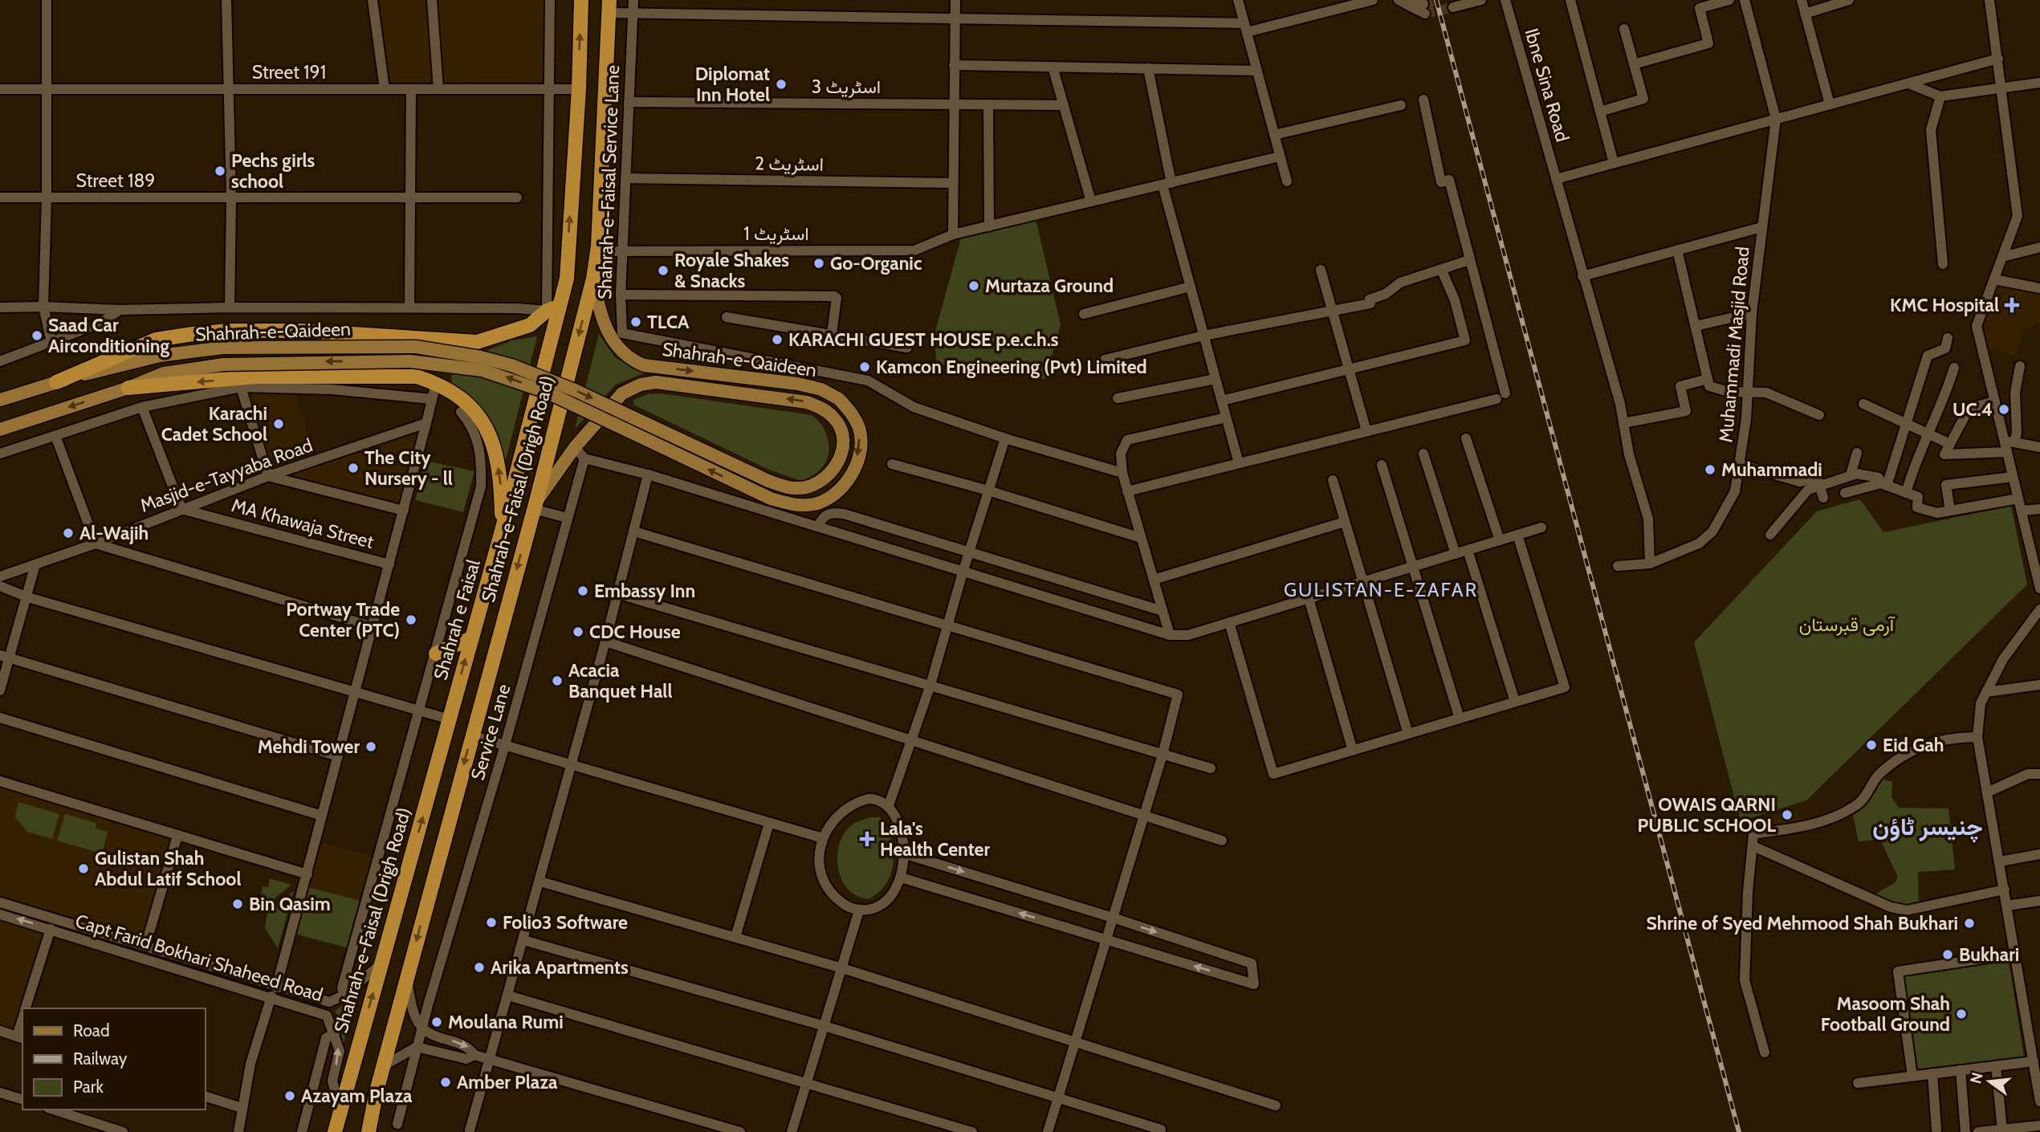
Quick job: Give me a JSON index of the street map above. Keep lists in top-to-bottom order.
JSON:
{
  "streets": {
    "highway": ["Shahrah-e-Faisal (Drigh Road)", "Shahrah e Faisal"],
    "main road": ["Shahrah-e-Qaideen"],
    "street": [
      "Street 191",
      "Ibne Sina Road",
      "اسٹریٹ 3",
      "اسٹریٹ 2",
      "Street 189",
      "Shahrah-e-Faisal Service Lane",
      "اسٹریٹ 1",
      "Muhammadi Masjid Road",
      "Masjid-e-Tayyaba Road",
      "MA Khawaja Street",
      "Service Lane",
      "Capt Farid Bokhari Shaheed Road"
    ]
  },
  "crossings": [
    ["Street 191", "Shahrah-e-Faisal (Drigh Road)"],
    ["Ibne Sina Road", "Muhammadi Masjid Road"],
    ["اسٹریٹ 3", "Shahrah-e-Faisal Service Lane"],
    ["اسٹریٹ 2", "Shahrah-e-Faisal Service Lane"],
    ["Shahrah-e-Faisal Service Lane", "اسٹریٹ 1"],
    ["اسٹریٹ 1", "Shahrah-e-Faisal (Drigh Road)"],
    ["Shahrah-e-Qaideen", "Shahrah-e-Faisal (Drigh Road)"],
    ["Masjid-e-Tayyaba Road", "MA Khawaja Street"],
    ["Shahrah-e-Faisal (Drigh Road)", "Shahrah e Faisal"],
    ["Shahrah-e-Faisal (Drigh Road)", "Capt Farid Bokhari Shaheed Road"]
  ],
  "one_way": ["Shahrah e Faisal"],
  "districts": ["GULISTAN-E-ZAFAR", "چنیسر ٹاؤن"],
  "parks": ["آرمی قبرستان"],
  "places": {
    "other": [
      "Diplomat Inn Hotel",
      "Pechs girls school",
      "Go-Organic",
      "Royale Shakes & Snacks",
      "Murtaza Ground",
      "TLCA",
      "Saad Car Airconditioning",
      "KARACHI GUEST HOUSE p.e.c.h.s",
      "Kamcon Engineering (Pvt) Limited",
      "UC.4",
      "Karachi Cadet School",
      "The City Nursery - ll",
      "Muhammadi",
      "Al-Wajih",
      "Embassy Inn",
      "Portway Trade Center (PTC)",
      "CDC House",
      "Acacia Banquet Hall",
      "Eid Gah",
      "Mehdi Tower",
      "OWAIS QARNI PUBLIC SCHOOL",
      "Gulistan Shah Abdul Latif School",
      "Bin Qasim",
      "Folio3 Software",
      "Shrine of Syed Mehmood Shah Bukhari",
      "Bukhari",
      "Arika Apartments",
      "Masoom Shah Football Ground",
      "Moulana Rumi",
      "Amber Plaza",
      "Azayam Plaza"
    ],
    "health": ["KMC Hospital", "Lala's Health Center"]
  },
  "legend": ["Road", "Railway", "Park"],
  "north": "left"
}
